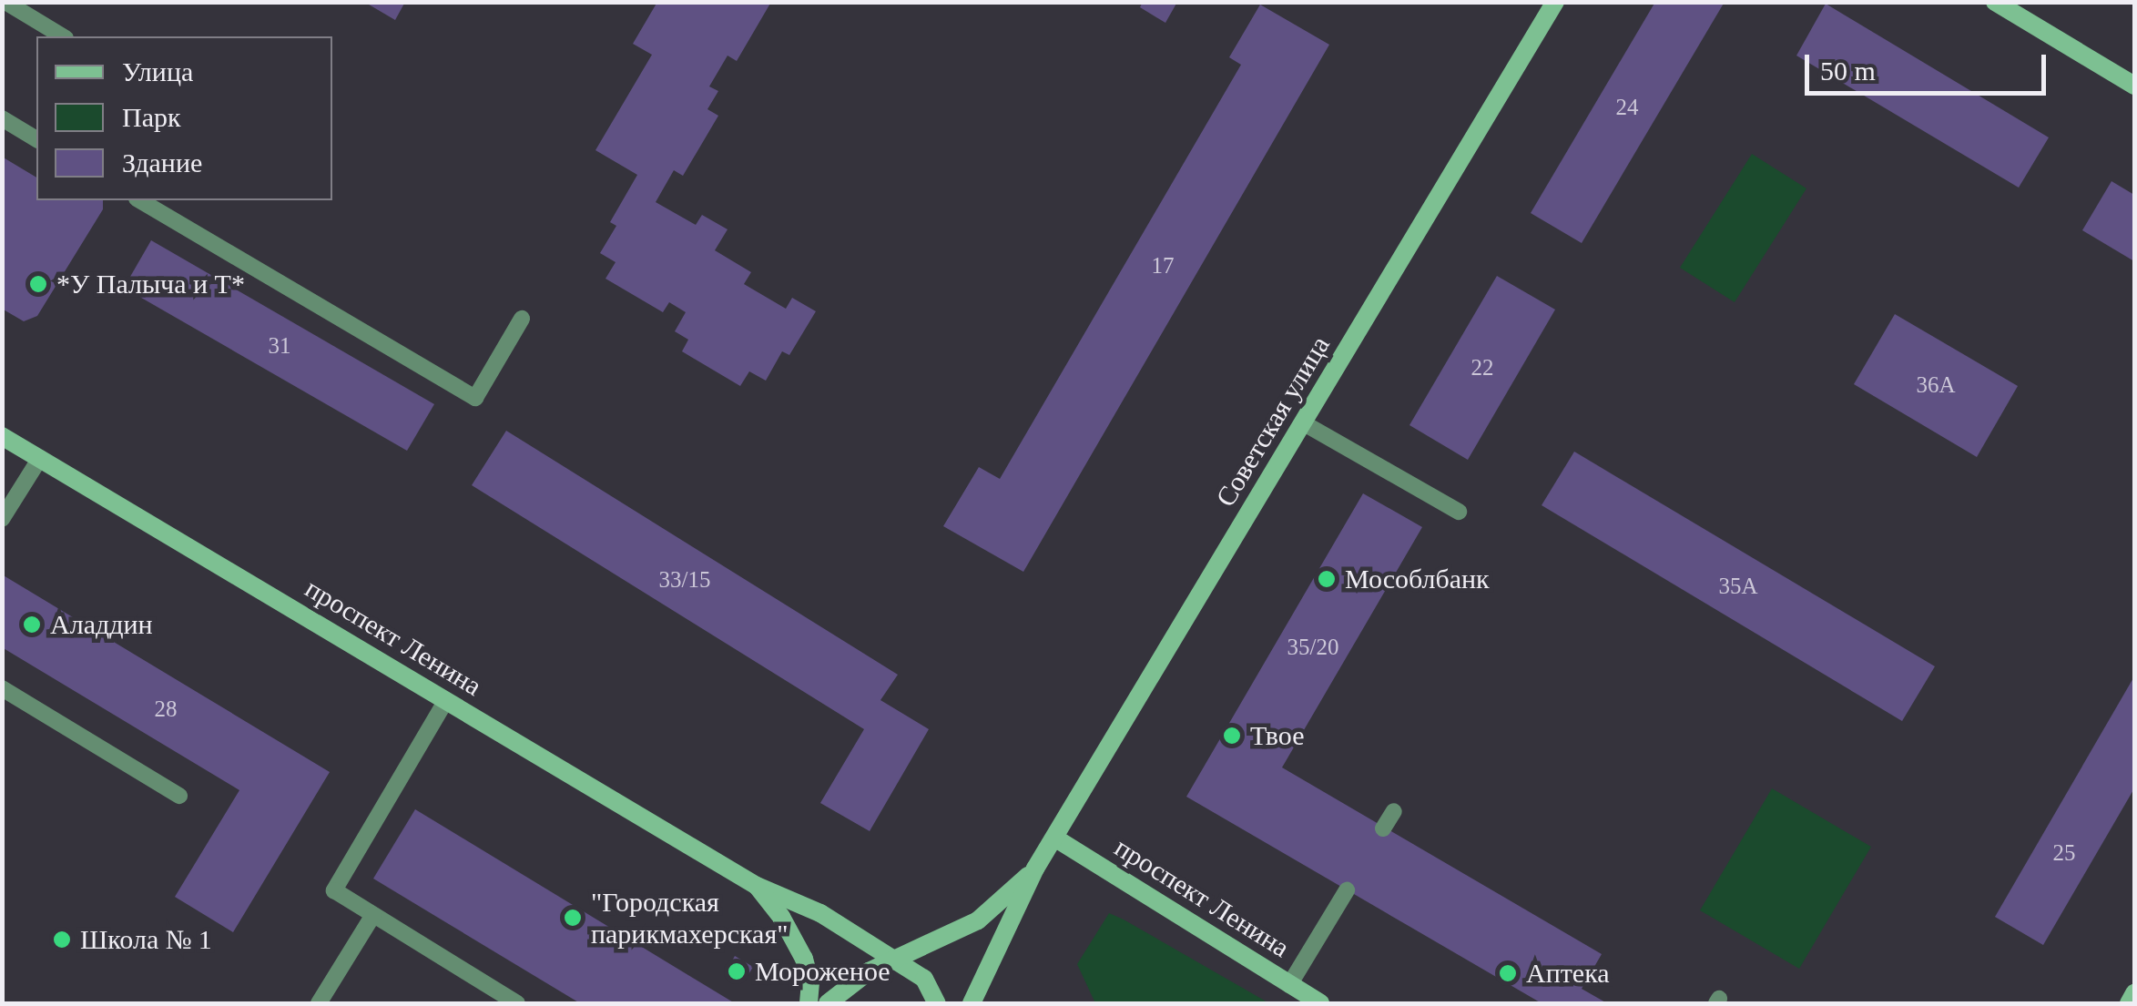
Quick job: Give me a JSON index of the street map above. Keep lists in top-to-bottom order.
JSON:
{
  "streets": {
    "main road": ["Советская улица", "проспект Ленина"]
  },
  "crossings": [
    ["Советская улица", "проспект Ленина"]
  ],
  "places": [
    "*У Палыча и Т*",
    "Мособлбанк",
    "Аладдин",
    "Твое",
    "\"Городская парикмахерская\"",
    "Школа № 1",
    "Мороженое",
    "Аптека"
  ],
  "house_numbers": [
    "24",
    "17",
    "31",
    "22",
    "36А",
    "33/15",
    "35А",
    "35/20",
    "28",
    "25"
  ],
  "legend": ["Улица", "Парк", "Здание"],
  "scale_bar": "50 m"
}
